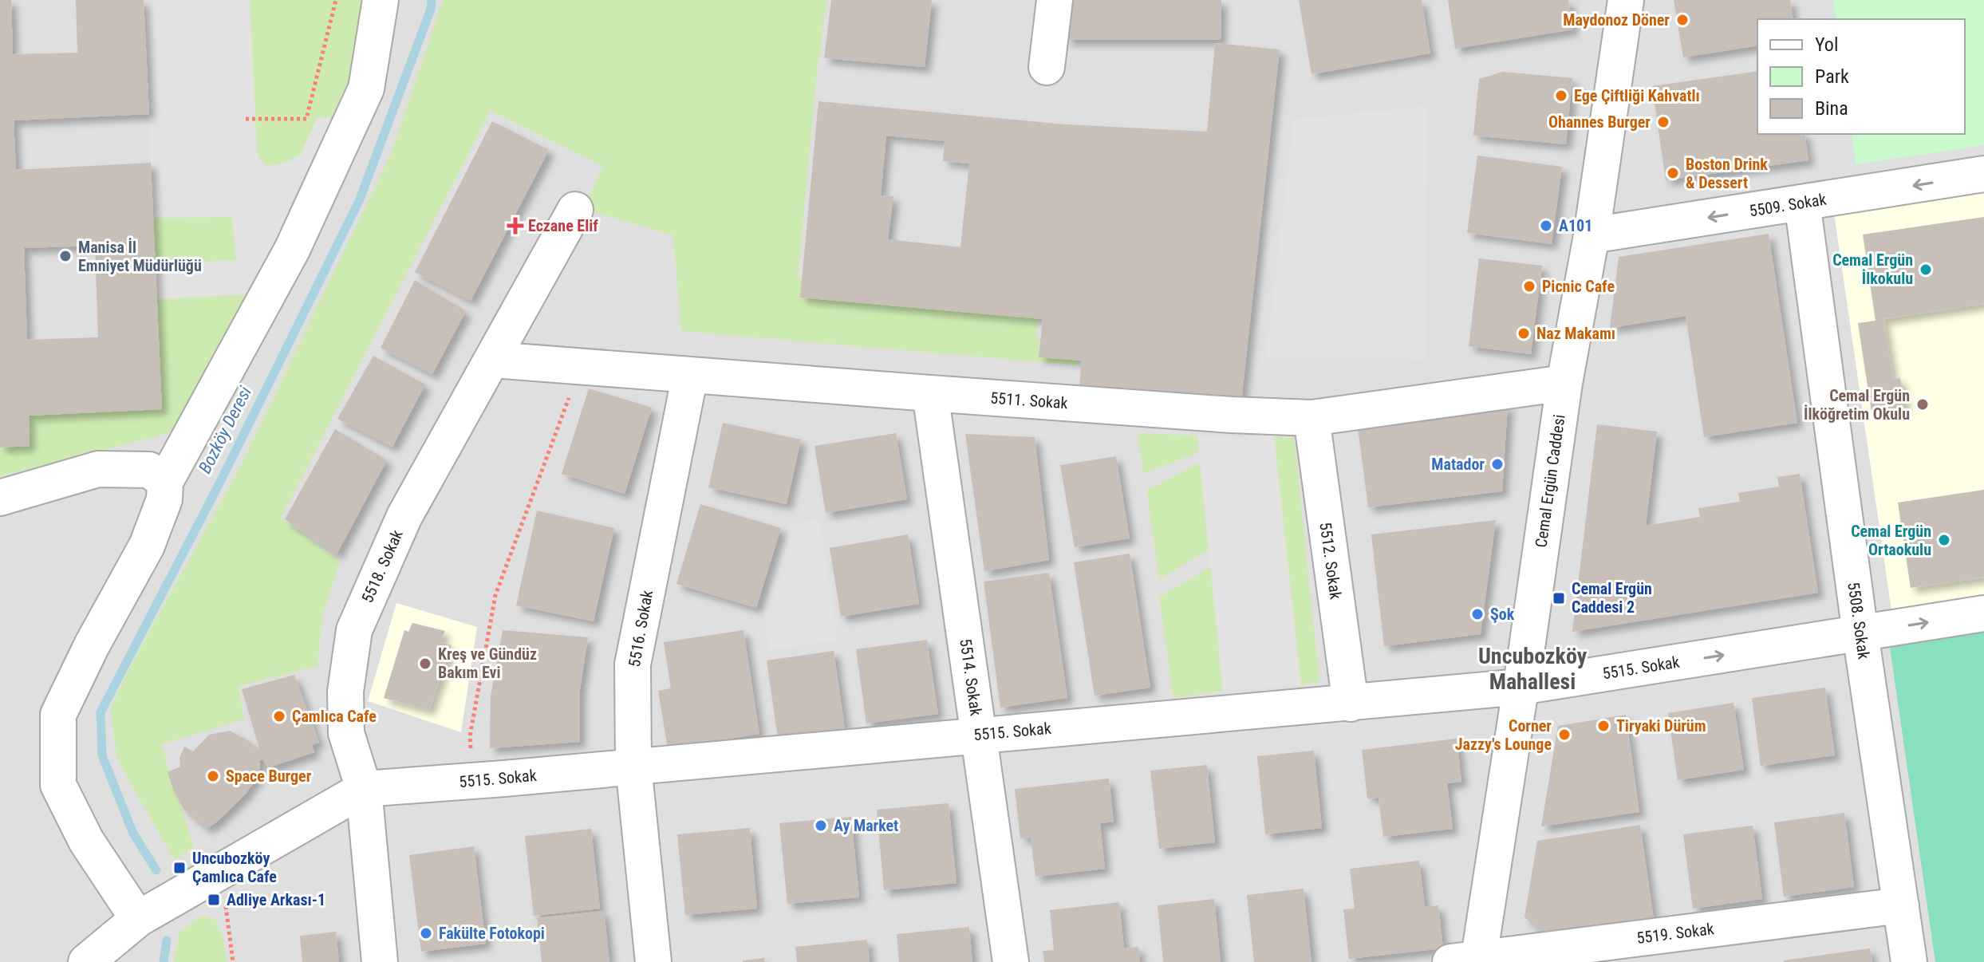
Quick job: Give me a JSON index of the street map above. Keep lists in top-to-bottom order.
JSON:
{
  "streets": {
    "street": [
      "5509. Sokak",
      "5511. Sokak",
      "Cemal Ergün Caddesi",
      "5512. Sokak",
      "5518. Sokak",
      "5508. Sokak",
      "5516. Sokak",
      "5515. Sokak",
      "5514. Sokak",
      "5519. Sokak"
    ]
  },
  "crossings": [
    ["5509. Sokak", "Cemal Ergün Caddesi"],
    ["5509. Sokak", "5508. Sokak"],
    ["5511. Sokak", "Cemal Ergün Caddesi"],
    ["5511. Sokak", "5512. Sokak"],
    ["5511. Sokak", "5518. Sokak"],
    ["5511. Sokak", "5516. Sokak"],
    ["5511. Sokak", "5514. Sokak"],
    ["Cemal Ergün Caddesi", "5515. Sokak"],
    ["Cemal Ergün Caddesi", "5519. Sokak"],
    ["5512. Sokak", "5515. Sokak"],
    ["5518. Sokak", "5515. Sokak"],
    ["5508. Sokak", "5515. Sokak"],
    ["5508. Sokak", "5519. Sokak"],
    ["5516. Sokak", "5515. Sokak"],
    ["5515. Sokak", "5514. Sokak"]
  ],
  "one_way": ["5509. Sokak"],
  "districts": ["Uncubozköy Mahallesi"],
  "water": ["Bozköy Deresi"],
  "places": {
    "other": [
      "Maydonoz Döner",
      "Ege Çiftliği Kahvatlı",
      "Ohannes Burger",
      "Boston Drink & Dessert",
      "A101",
      "Manisa İl Emniyet Müdürlüğü",
      "Cemal Ergün İlkokulu",
      "Picnic Cafe",
      "Naz Makamı",
      "Cemal Ergün İlköğretim Okulu",
      "Matador",
      "Cemal Ergün Ortaokulu",
      "Şok",
      "Kreş ve Gündüz Bakım Evi",
      "Çamlıca Cafe",
      "Tiryaki Dürüm",
      "Corner Jazzy's Lounge",
      "Space Burger",
      "Ay Market",
      "Fakülte Fotokopi"
    ],
    "health": ["Eczane Elif"],
    "transit": ["Cemal Ergün Caddesi 2", "Uncubozköy Çamlıca Cafe", "Adliye Arkası-1"]
  },
  "legend": ["Yol", "Park", "Bina"]
}
